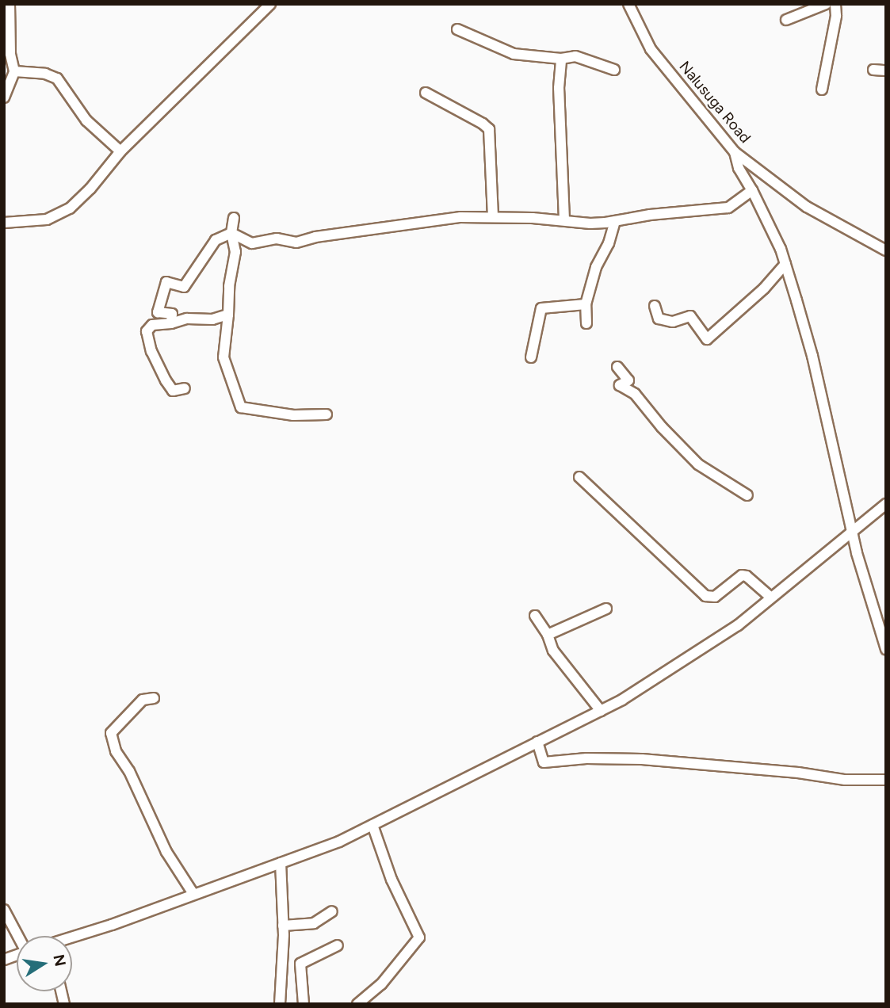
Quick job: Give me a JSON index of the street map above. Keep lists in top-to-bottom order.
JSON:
{
  "streets": {
    "street": ["Nalusuga Road"]
  },
  "north": "right"
}
